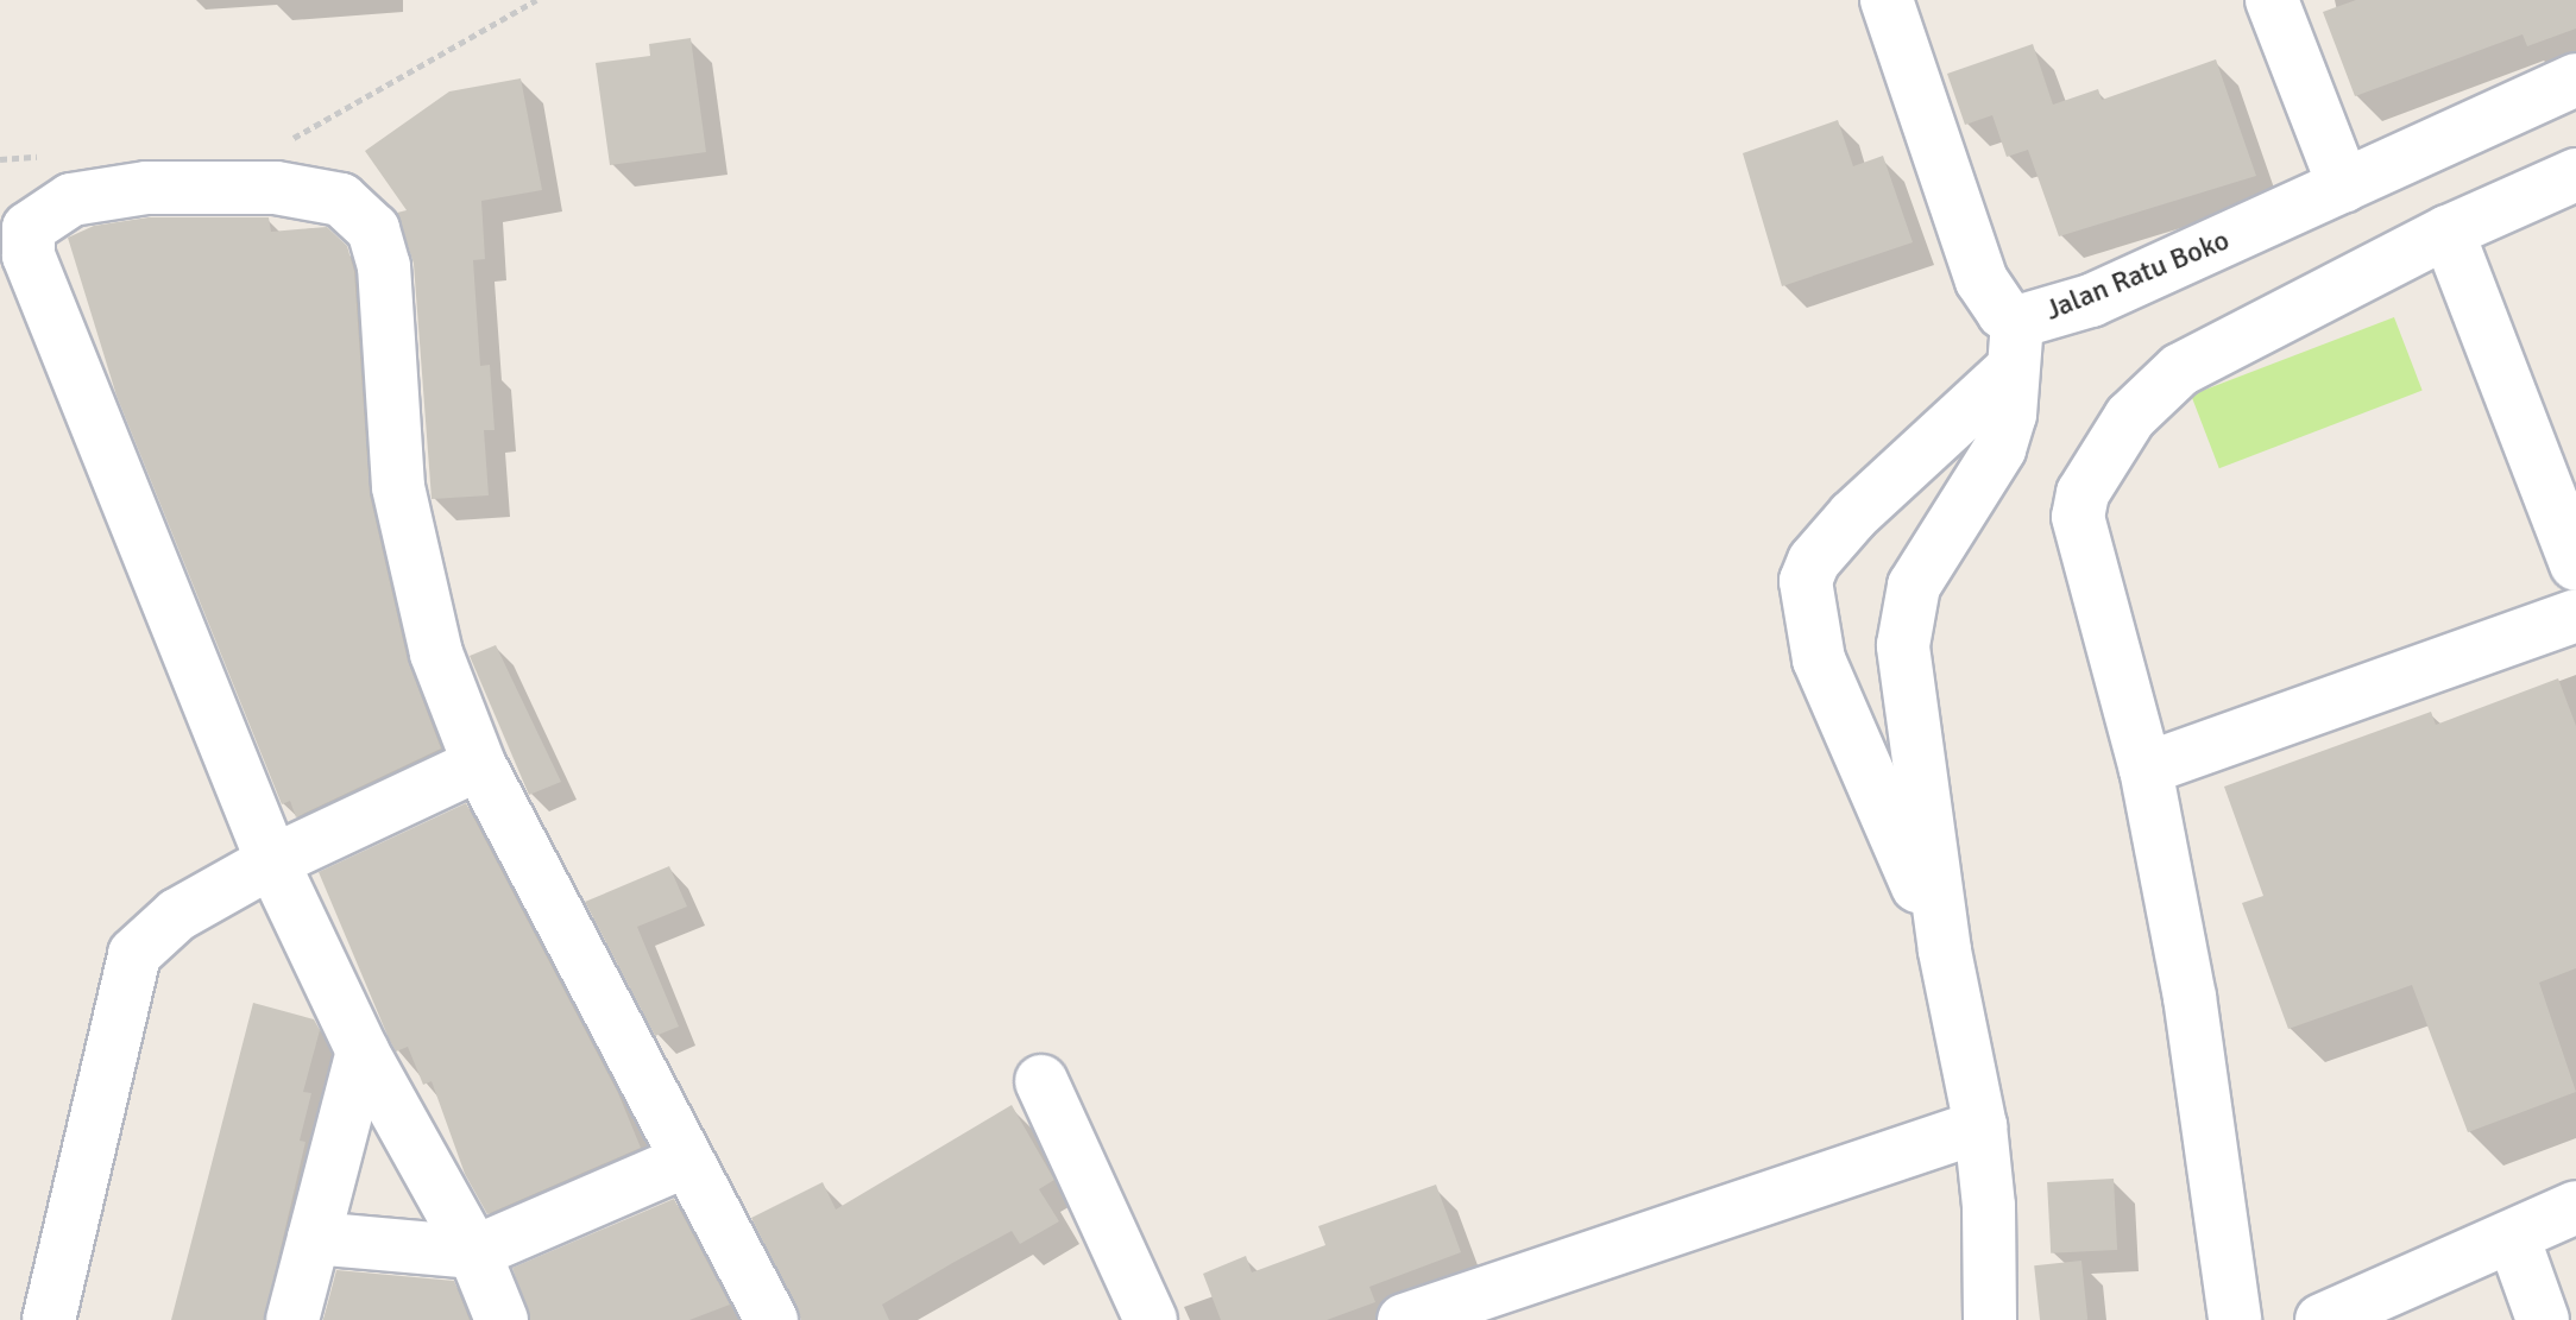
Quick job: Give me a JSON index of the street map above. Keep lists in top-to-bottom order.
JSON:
{
  "streets": {
    "street": ["Jalan Ratu Boko"]
  }
}
